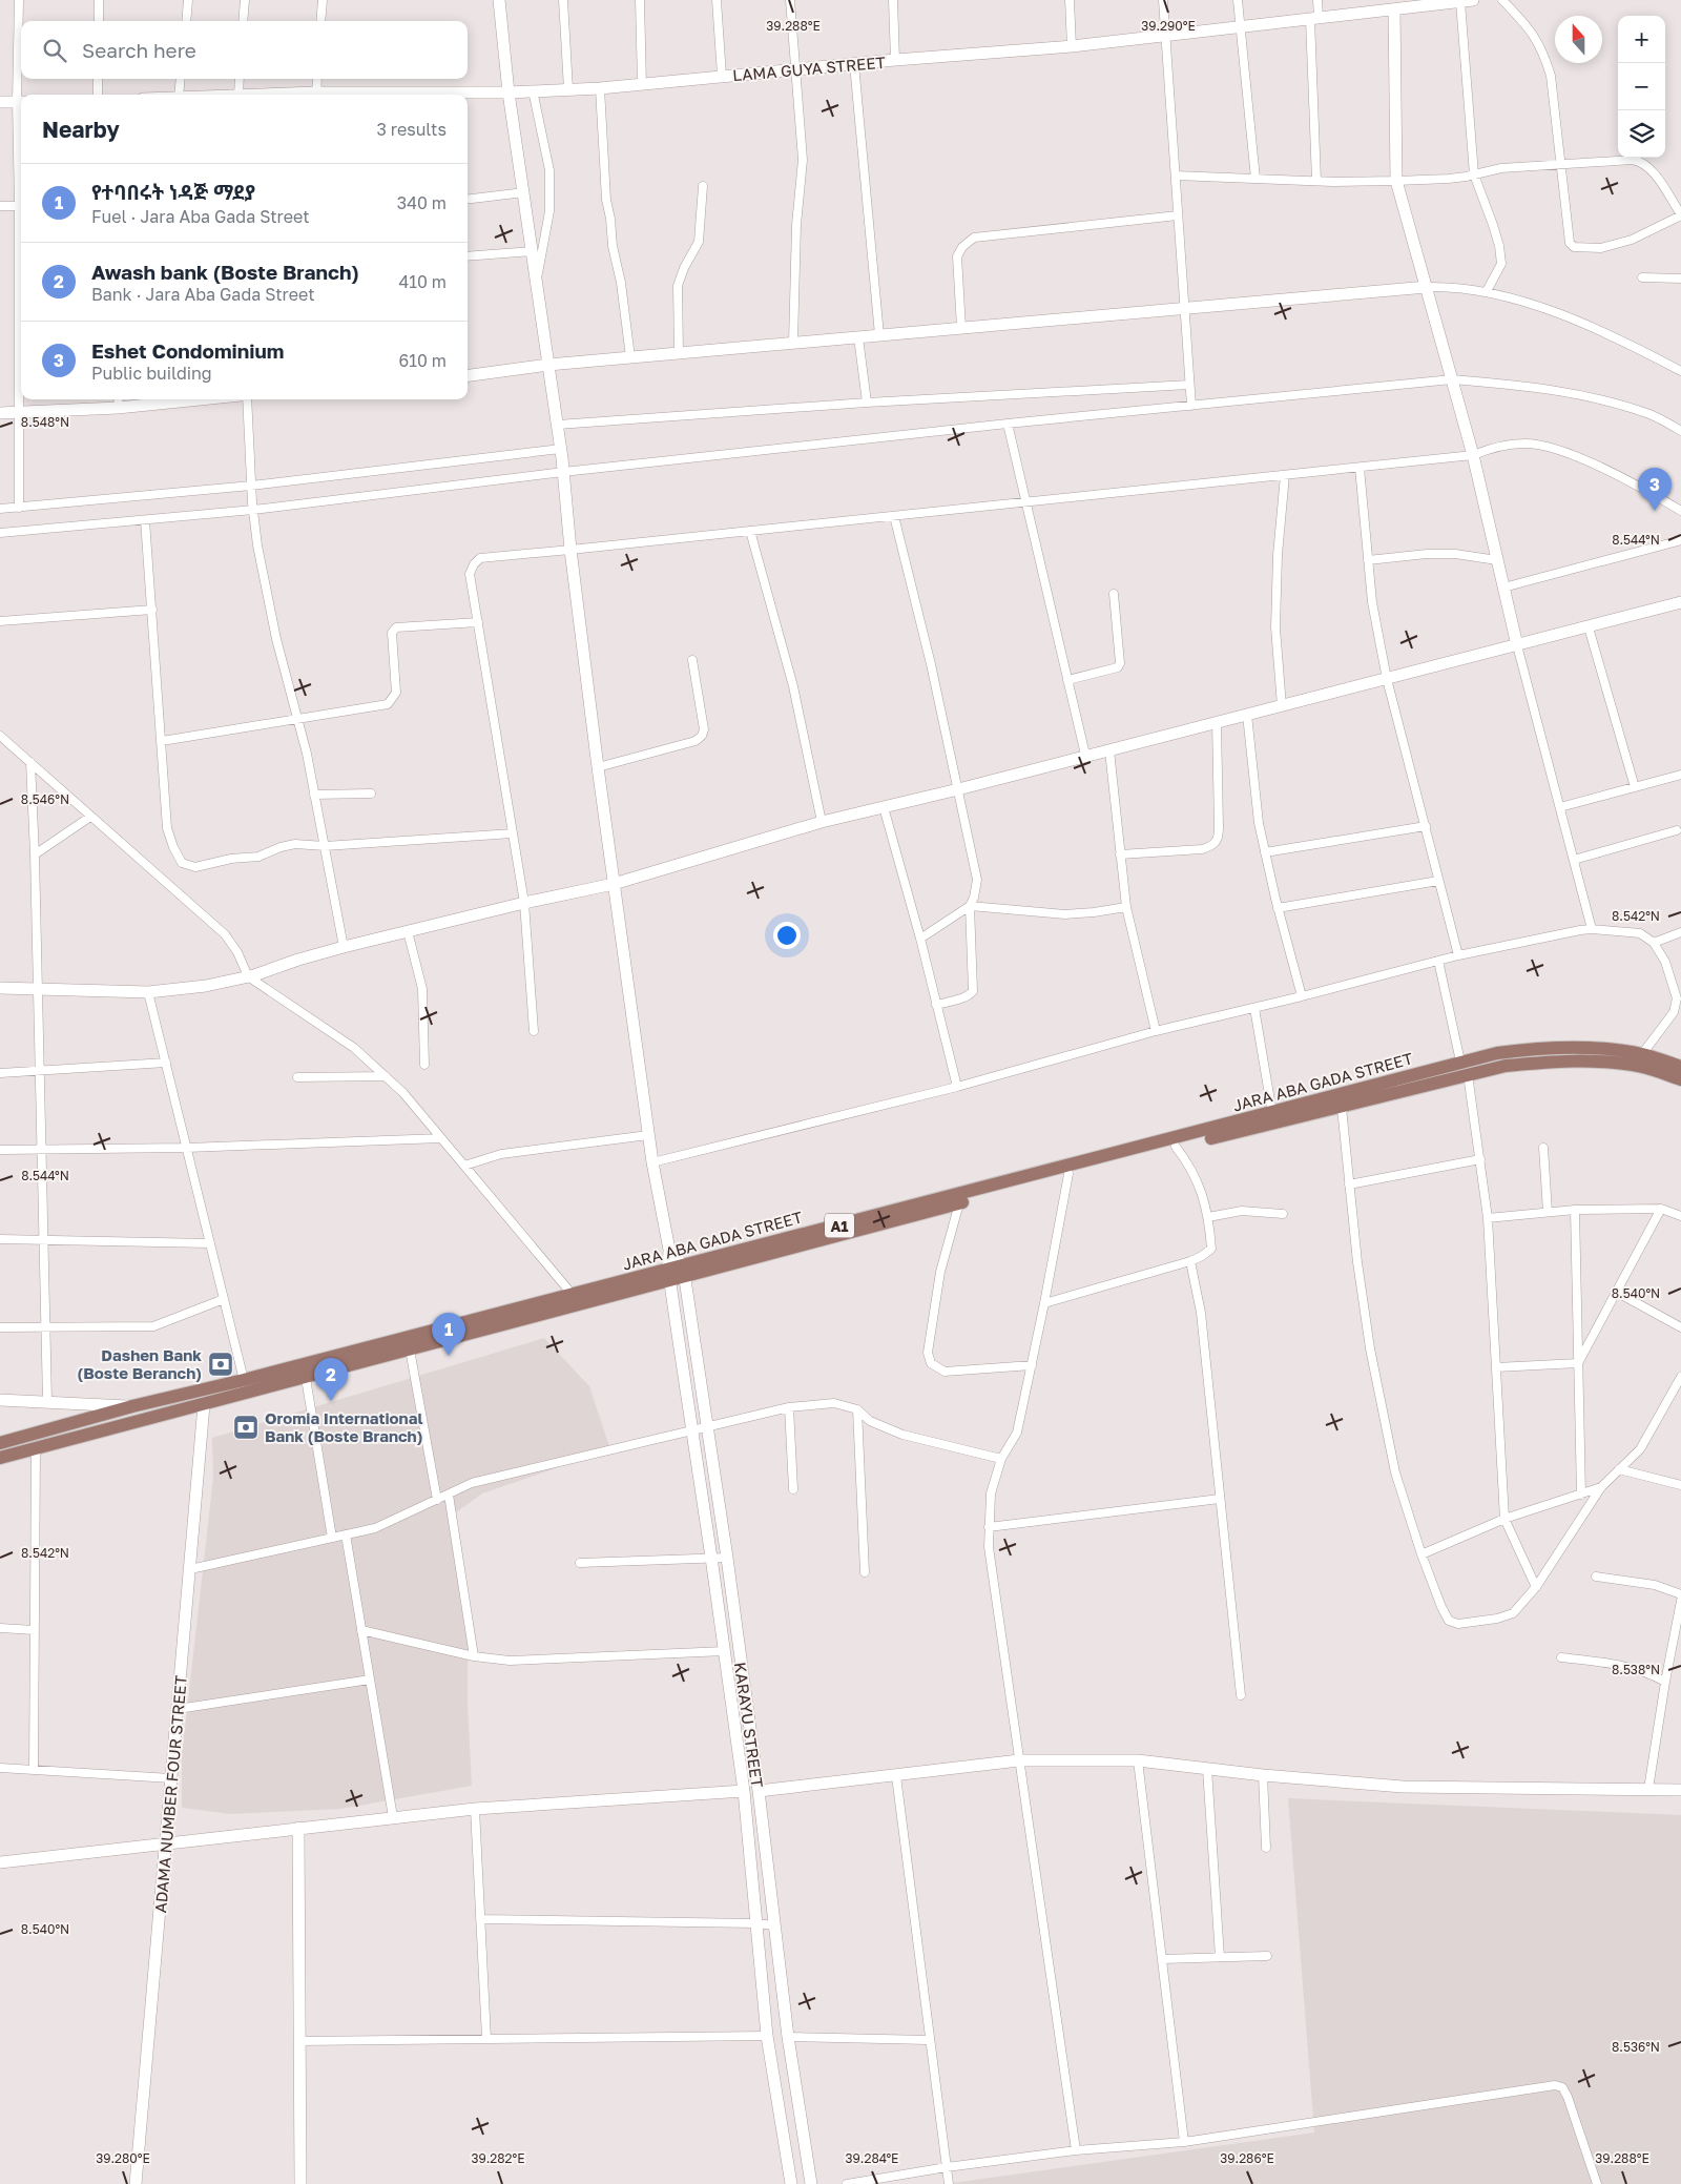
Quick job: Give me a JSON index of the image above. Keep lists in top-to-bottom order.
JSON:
{
  "streets": {
    "main road": ["JARA ABA GADA STREET", "A1"],
    "street": ["LAMA GUYA STREET", "KARAYU STREET", "ADAMA NUMBER FOUR STREET"]
  },
  "crossings": [
    ["JARA ABA GADA STREET", "KARAYU STREET"],
    ["JARA ABA GADA STREET", "ADAMA NUMBER FOUR STREET"]
  ],
  "places": {
    "bank": ["Dashen Bank (Boste Beranch)", "Oromia International Bank (Boste Branch)"]
  },
  "north": "top",
  "page": {
    "map_buttons": ["+", "−"],
    "search": "Search here",
    "heading": ["Nearby", "3 results"],
    "list": [
      {
        "mark": "1",
        "name": "የተባበሩት ነዳጅ ማደያ",
        "note": "Fuel · Jara Aba Gada Street",
        "value": "340 m"
      },
      {
        "mark": "2",
        "name": "Awash bank (Boste Branch)",
        "note": "Bank · Jara Aba Gada Street",
        "value": "410 m"
      },
      {
        "mark": "3",
        "name": "Eshet Condominium",
        "note": "Public building",
        "value": "610 m"
      }
    ],
    "pins": ["3", "1", "2"]
  },
  "coordinates": [
    "39.288°E",
    "39.290°E",
    "8.548°N",
    "8.544°N",
    "8.546°N",
    "8.542°N",
    "8.540°N",
    "8.538°N",
    "8.536°N",
    "39.280°E",
    "39.282°E",
    "39.284°E",
    "39.286°E"
  ]
}
